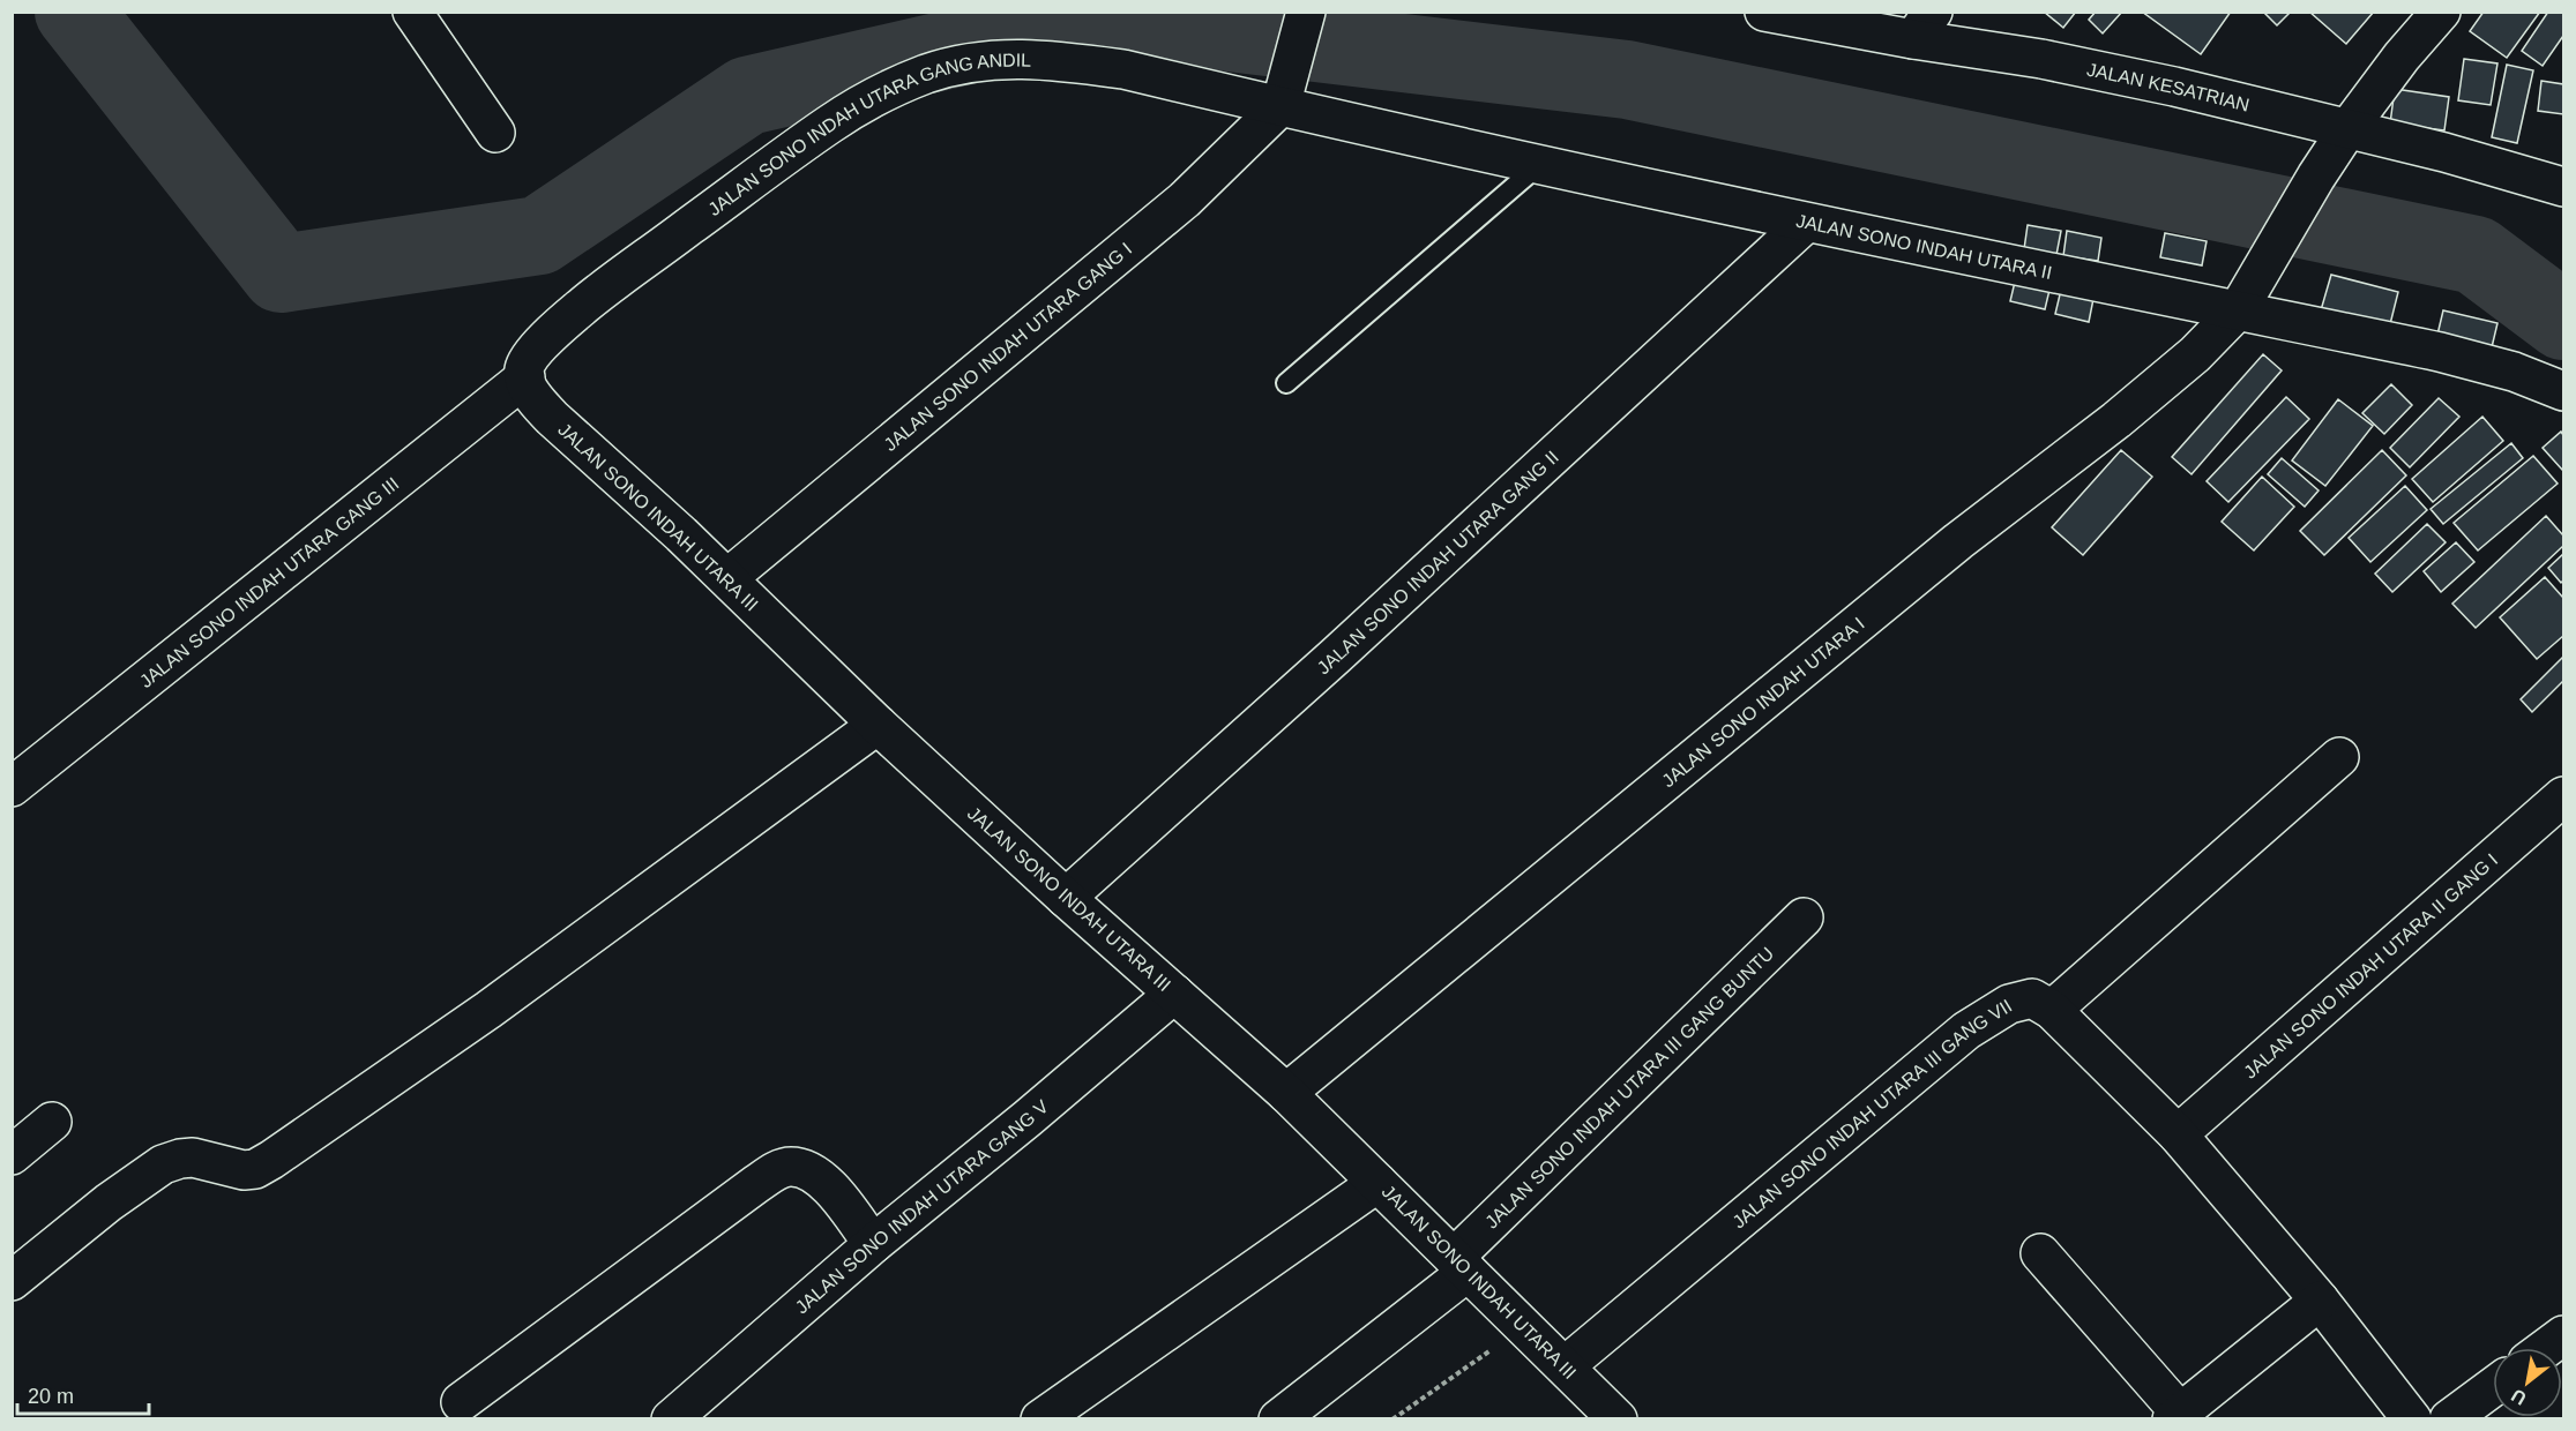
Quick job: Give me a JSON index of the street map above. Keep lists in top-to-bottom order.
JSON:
{
  "streets": {
    "street": [
      "JALAN KESATRIAN",
      "JALAN SONO INDAH UTARA GANG ANDIL",
      "JALAN SONO INDAH UTARA II",
      "JALAN SONO INDAH UTARA GANG I",
      "JALAN SONO INDAH UTARA III",
      "JALAN SONO INDAH UTARA GANG II",
      "JALAN SONO INDAH UTARA GANG III",
      "JALAN SONO INDAH UTARA I",
      "JALAN SONO INDAH UTARA II GANG I",
      "JALAN SONO INDAH UTARA III GANG BUNTU",
      "JALAN SONO INDAH UTARA III GANG VII",
      "JALAN SONO INDAH UTARA GANG V"
    ]
  },
  "crossings": [
    ["JALAN KESATRIAN", "JALAN SONO INDAH UTARA I"],
    ["JALAN SONO INDAH UTARA GANG ANDIL", "JALAN SONO INDAH UTARA II"],
    ["JALAN SONO INDAH UTARA GANG ANDIL", "JALAN SONO INDAH UTARA GANG I"],
    ["JALAN SONO INDAH UTARA GANG ANDIL", "JALAN SONO INDAH UTARA III"],
    ["JALAN SONO INDAH UTARA GANG ANDIL", "JALAN SONO INDAH UTARA GANG III"],
    ["JALAN SONO INDAH UTARA II", "JALAN SONO INDAH UTARA GANG I"],
    ["JALAN SONO INDAH UTARA II", "JALAN SONO INDAH UTARA GANG II"],
    ["JALAN SONO INDAH UTARA II", "JALAN SONO INDAH UTARA I"],
    ["JALAN SONO INDAH UTARA GANG I", "JALAN SONO INDAH UTARA III"],
    ["JALAN SONO INDAH UTARA III", "JALAN SONO INDAH UTARA GANG II"],
    ["JALAN SONO INDAH UTARA III", "JALAN SONO INDAH UTARA GANG III"],
    ["JALAN SONO INDAH UTARA III", "JALAN SONO INDAH UTARA I"],
    ["JALAN SONO INDAH UTARA III", "JALAN SONO INDAH UTARA III GANG BUNTU"],
    ["JALAN SONO INDAH UTARA III", "JALAN SONO INDAH UTARA III GANG VII"],
    ["JALAN SONO INDAH UTARA III", "JALAN SONO INDAH UTARA GANG V"],
    ["JALAN SONO INDAH UTARA II GANG I", "JALAN SONO INDAH UTARA III GANG VII"]
  ],
  "scale_bar": "20 m",
  "north": "bottom left"
}
